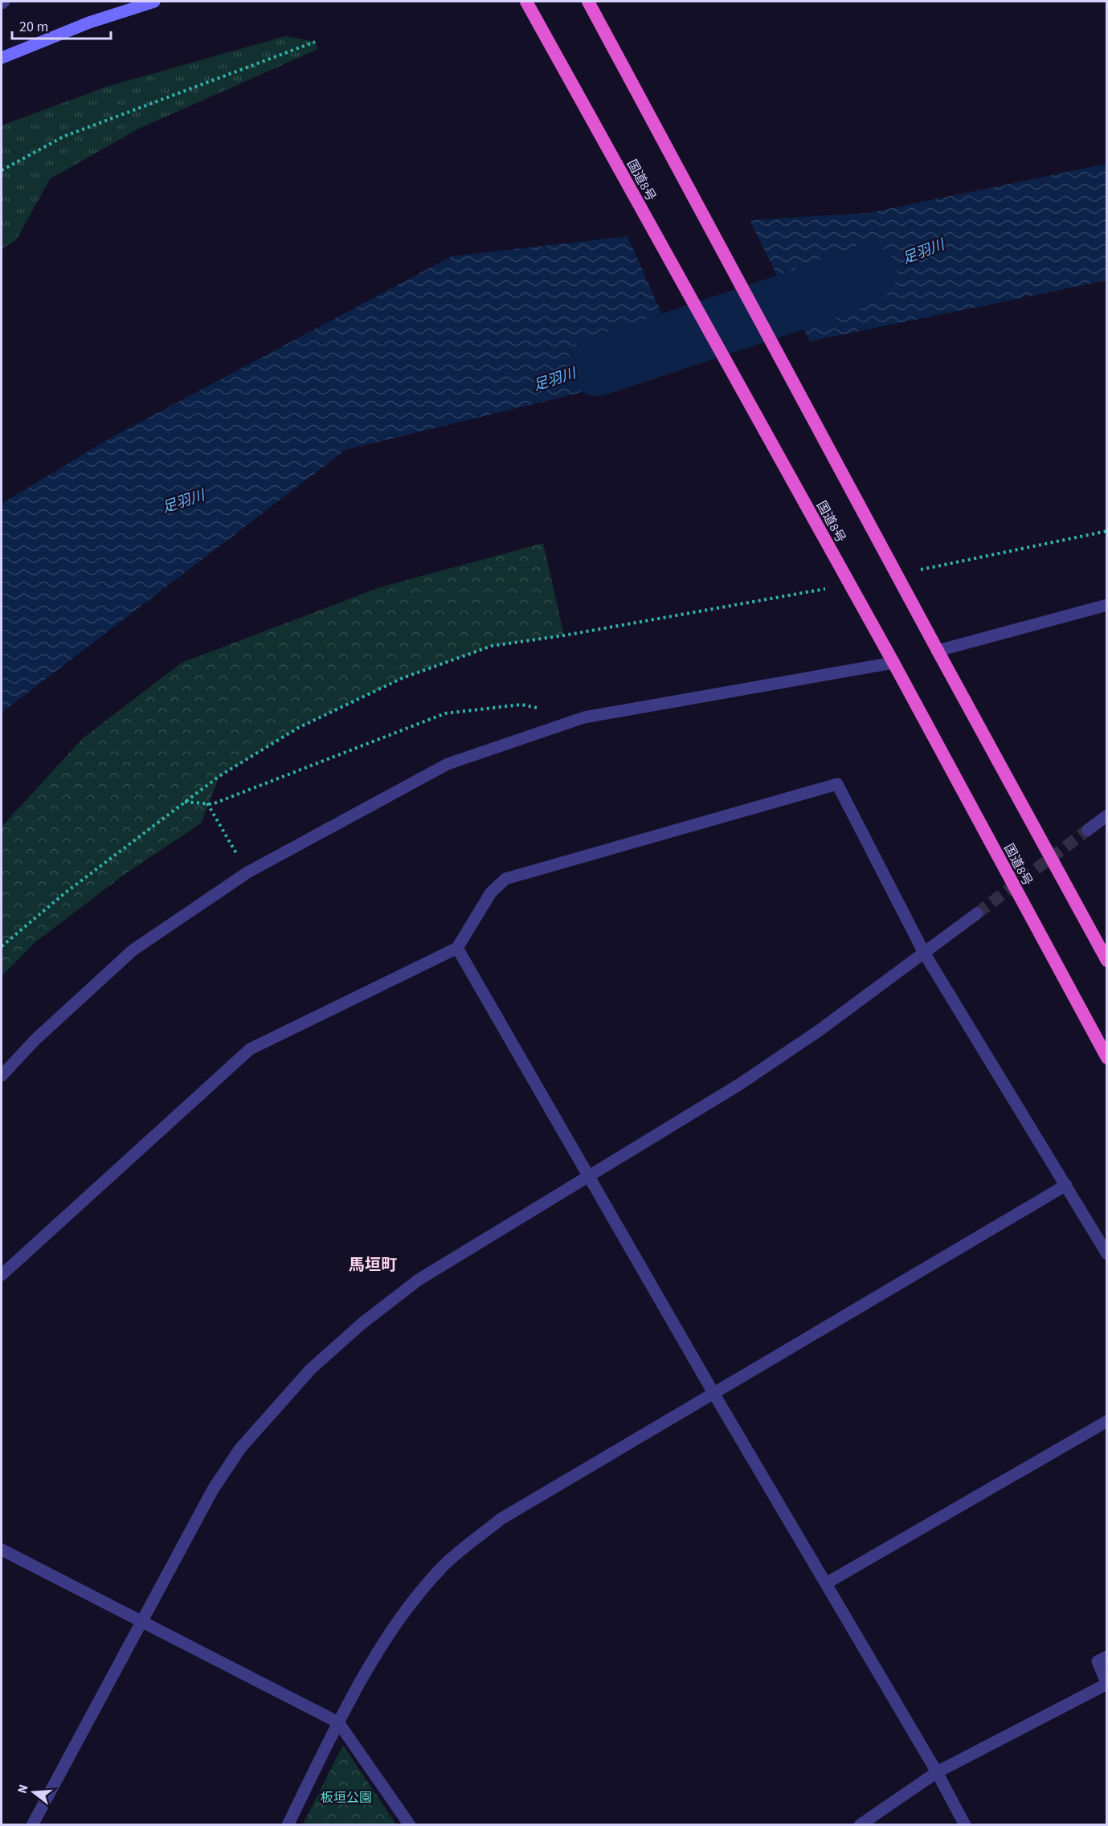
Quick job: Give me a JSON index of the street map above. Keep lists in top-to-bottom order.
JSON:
{
  "streets": {
    "highway": ["国道8号"]
  },
  "districts": ["馬垣町"],
  "water": ["足羽川"],
  "parks": ["板垣公園"],
  "scale_bar": "20 m",
  "north": "left"
}
